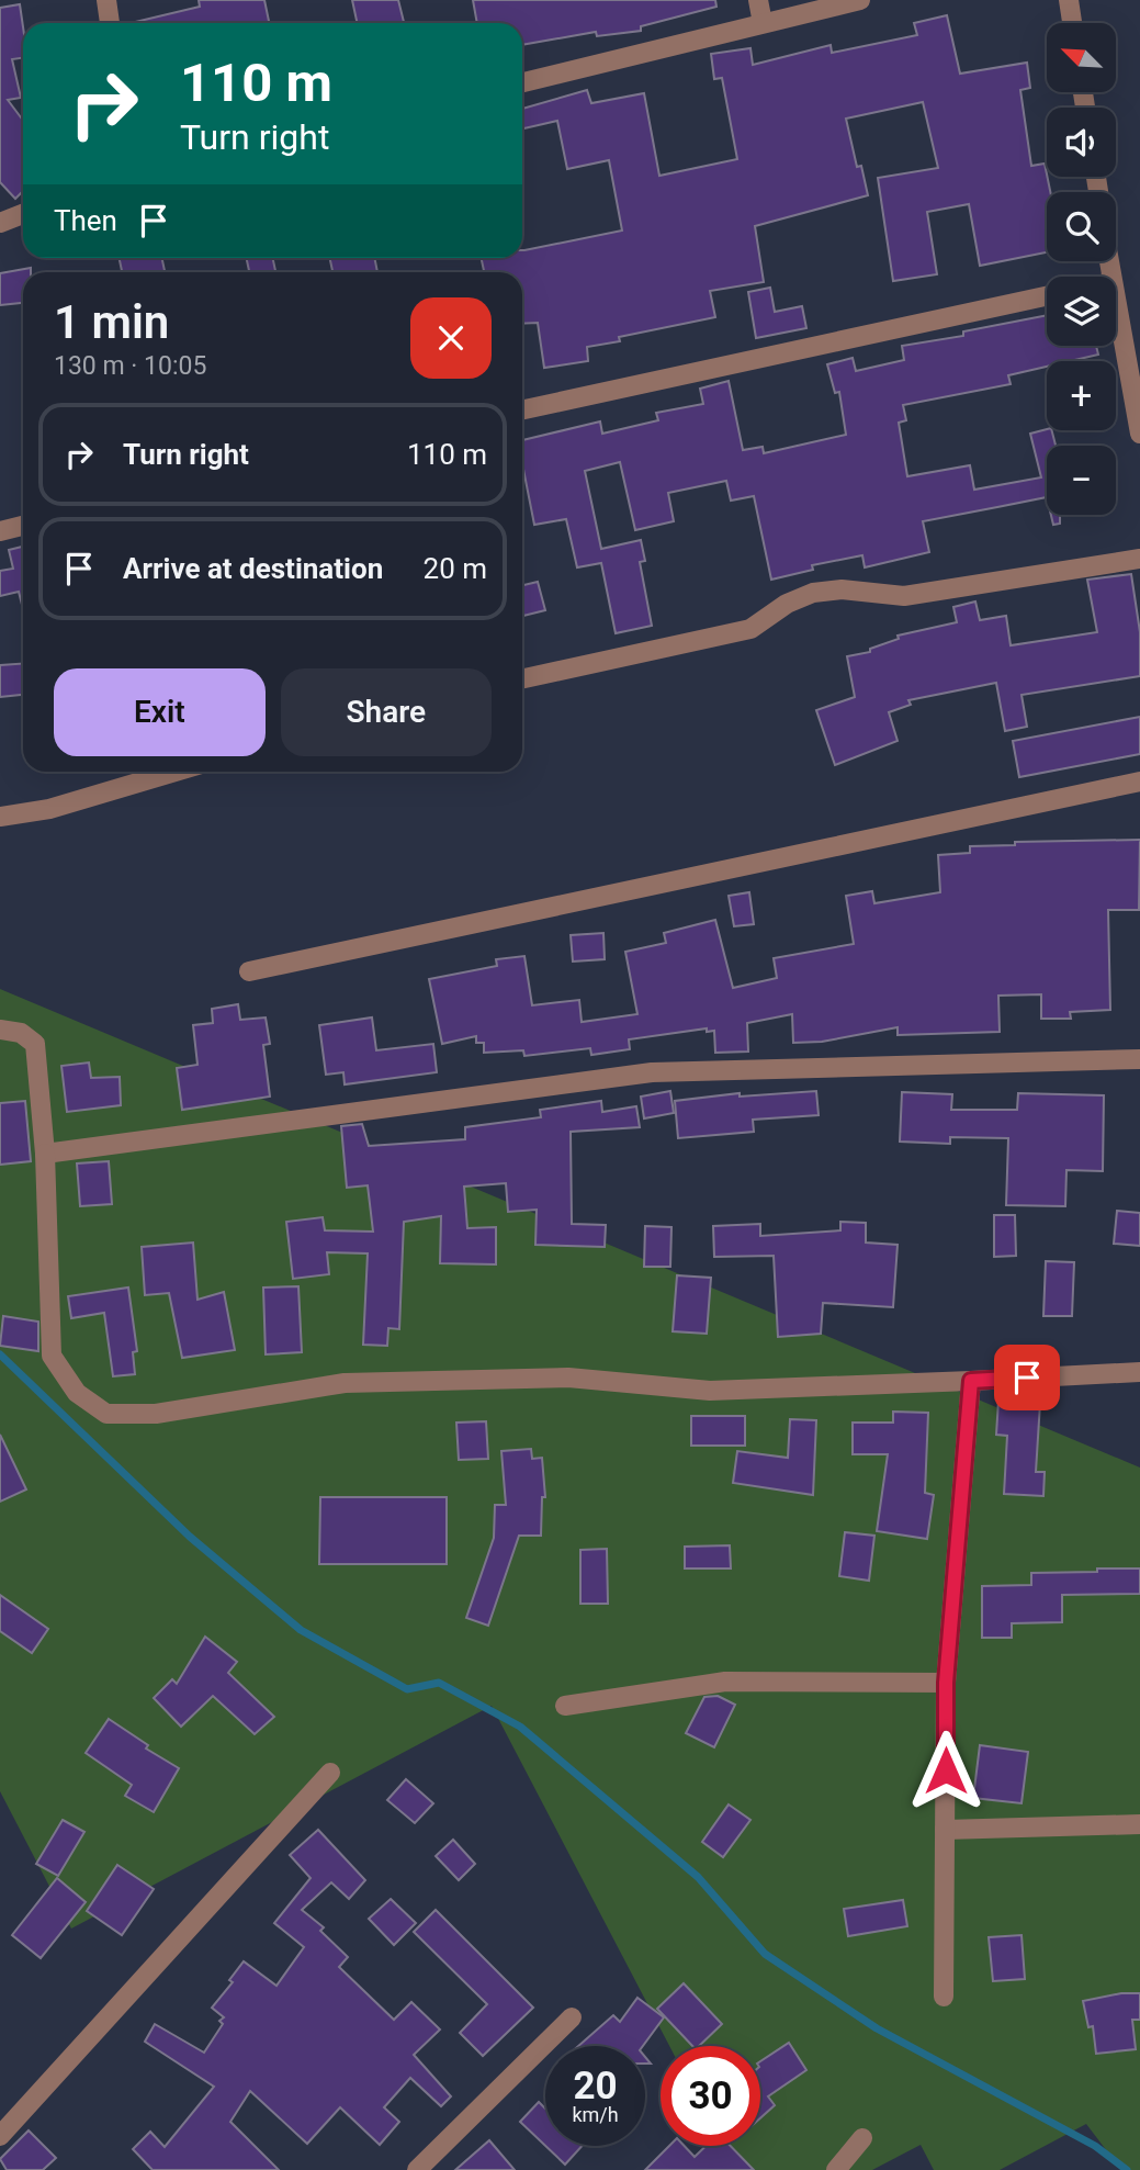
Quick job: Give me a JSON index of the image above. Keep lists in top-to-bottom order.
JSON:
{
  "north": "top left",
  "page": {
    "map_buttons": ["+", "−"],
    "turn": ["110 m", "Turn right"],
    "then": "Then",
    "heading": ["1 min", "130 m · 10:05"],
    "list": [
      {
        "name": "Turn right",
        "value": "110 m"
      },
      {
        "name": "Arrive at destination",
        "value": "20 m"
      }
    ],
    "buttons": ["Exit", "Share"],
    "speed": "20 km/h",
    "limit": "30"
  }
}
